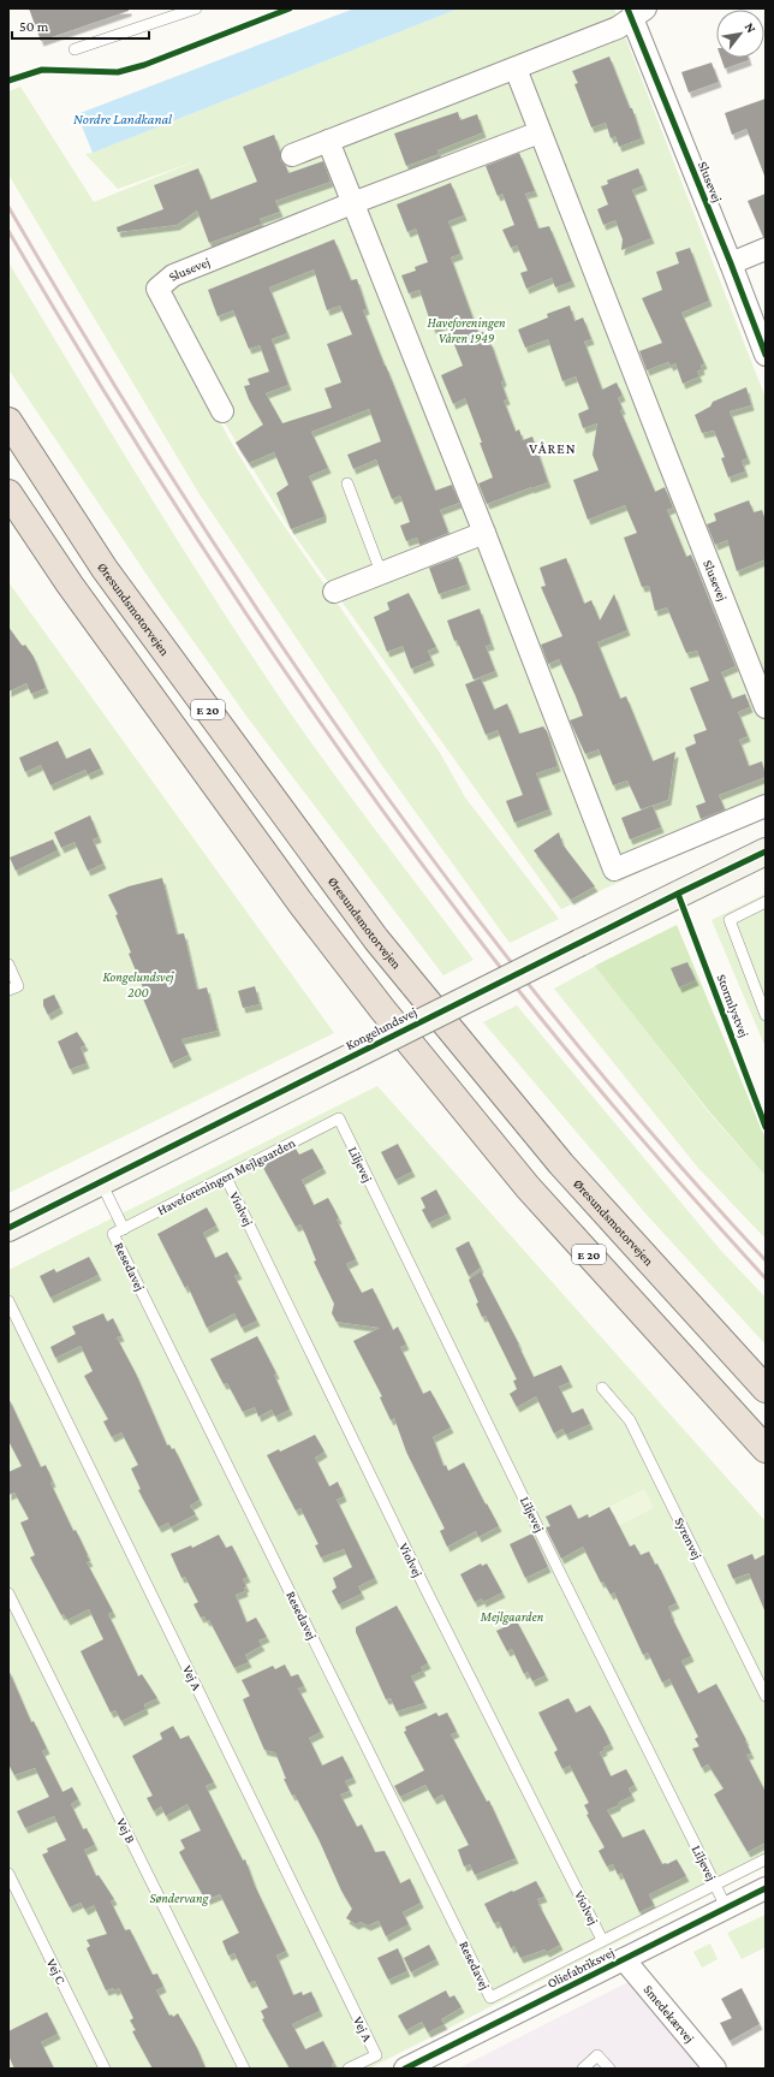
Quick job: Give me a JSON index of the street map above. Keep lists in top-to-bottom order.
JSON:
{
  "streets": {
    "highway": ["Øresundsmotorvejen", "E 20"],
    "street": [
      "Slusevej",
      "Kongelundsvej",
      "Oliefabriksvej",
      "Smedekærvej"
    ],
    "lane": [
      "Liljevej",
      "Haveforeningen Mejlgaarden",
      "Violvej",
      "Resedavej",
      "Syrenvej",
      "Vej A",
      "Vej B",
      "Vej C"
    ],
    "cycle path": ["Stormlystvej"]
  },
  "crossings": [
    ["Liljevej", "Haveforeningen Mejlgaarden"],
    ["Liljevej", "Oliefabriksvej"],
    ["Haveforeningen Mejlgaarden", "Violvej"],
    ["Haveforeningen Mejlgaarden", "Resedavej"],
    ["Violvej", "Resedavej"],
    ["Oliefabriksvej", "Smedekærvej"]
  ],
  "districts": ["VÅREN"],
  "water": ["Nordre Landkanal"],
  "parks": [
    "Haveforeningen Våren 1949",
    "Kongelundsvej 200",
    "Mejlgaarden",
    "Søndervang"
  ],
  "scale_bar": "50 m",
  "north": "top right"
}
